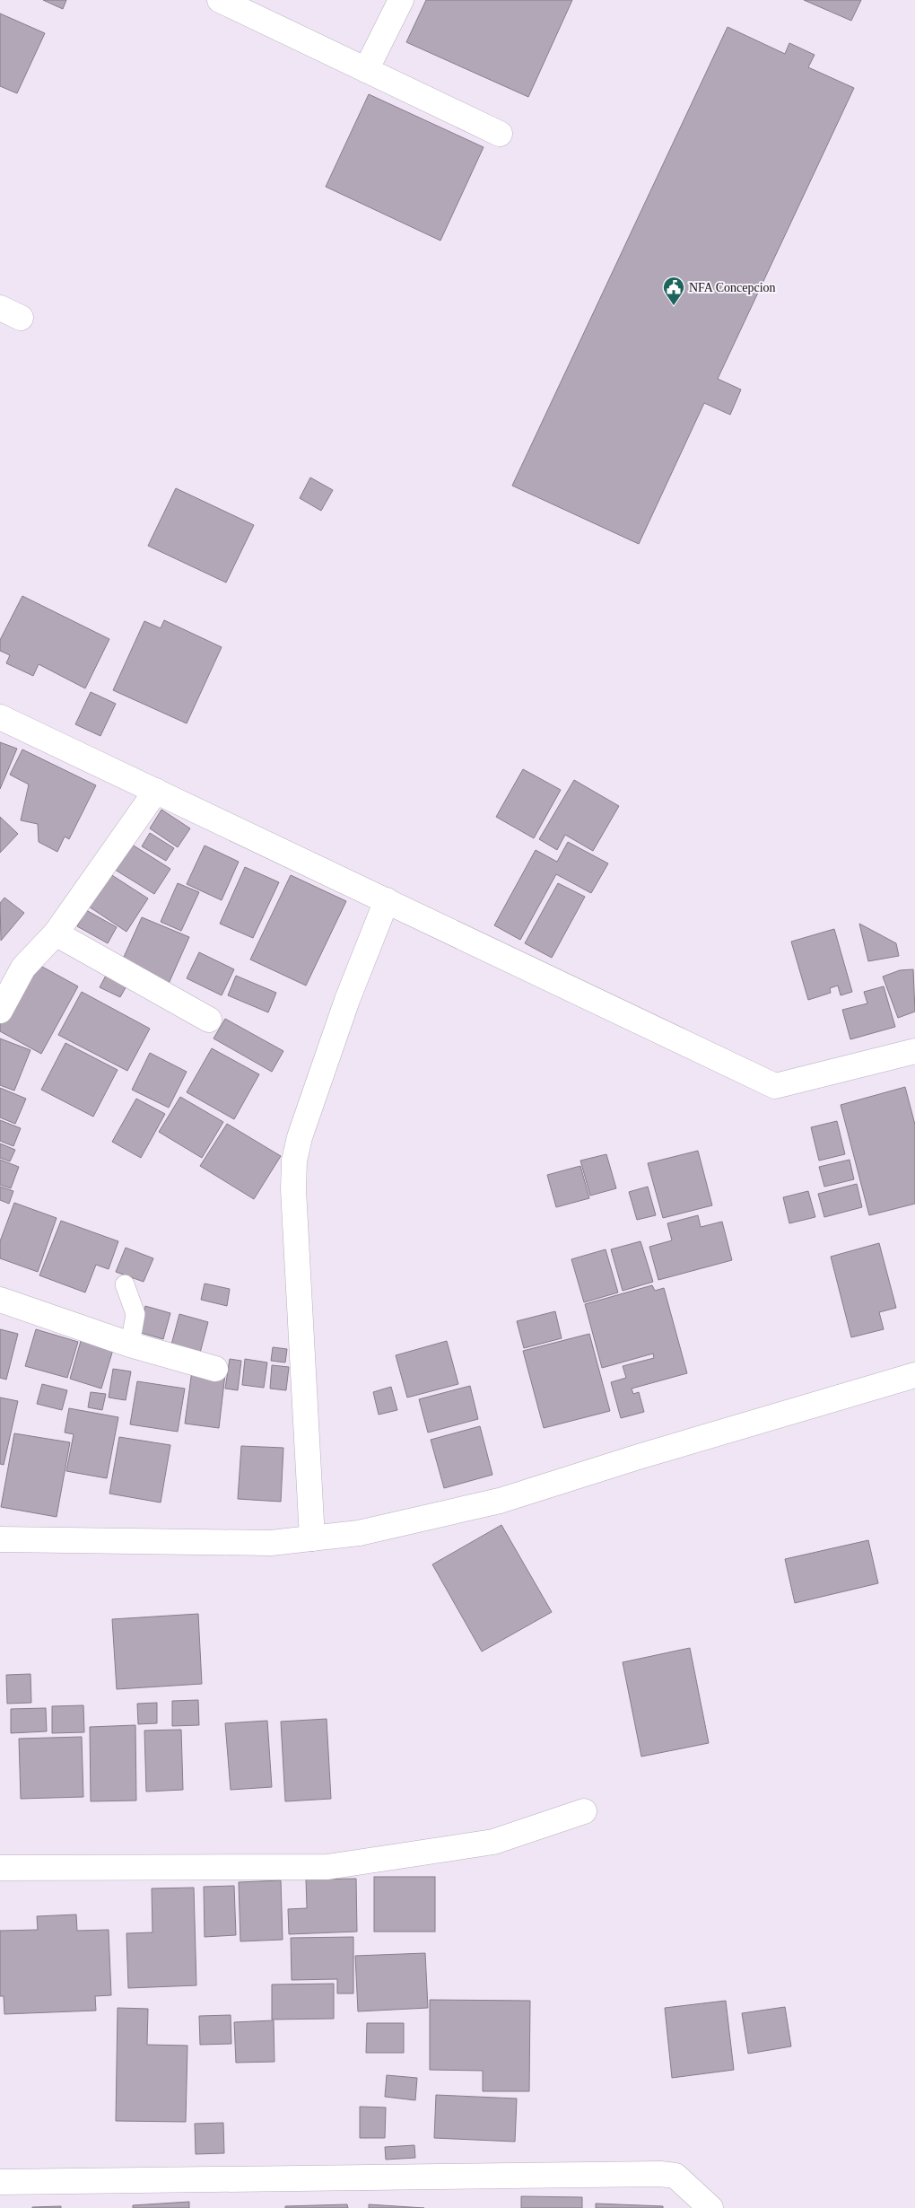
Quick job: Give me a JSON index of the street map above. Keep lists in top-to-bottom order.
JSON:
{
  "places": {
    "public building": ["NFA Concepcion"]
  }
}
